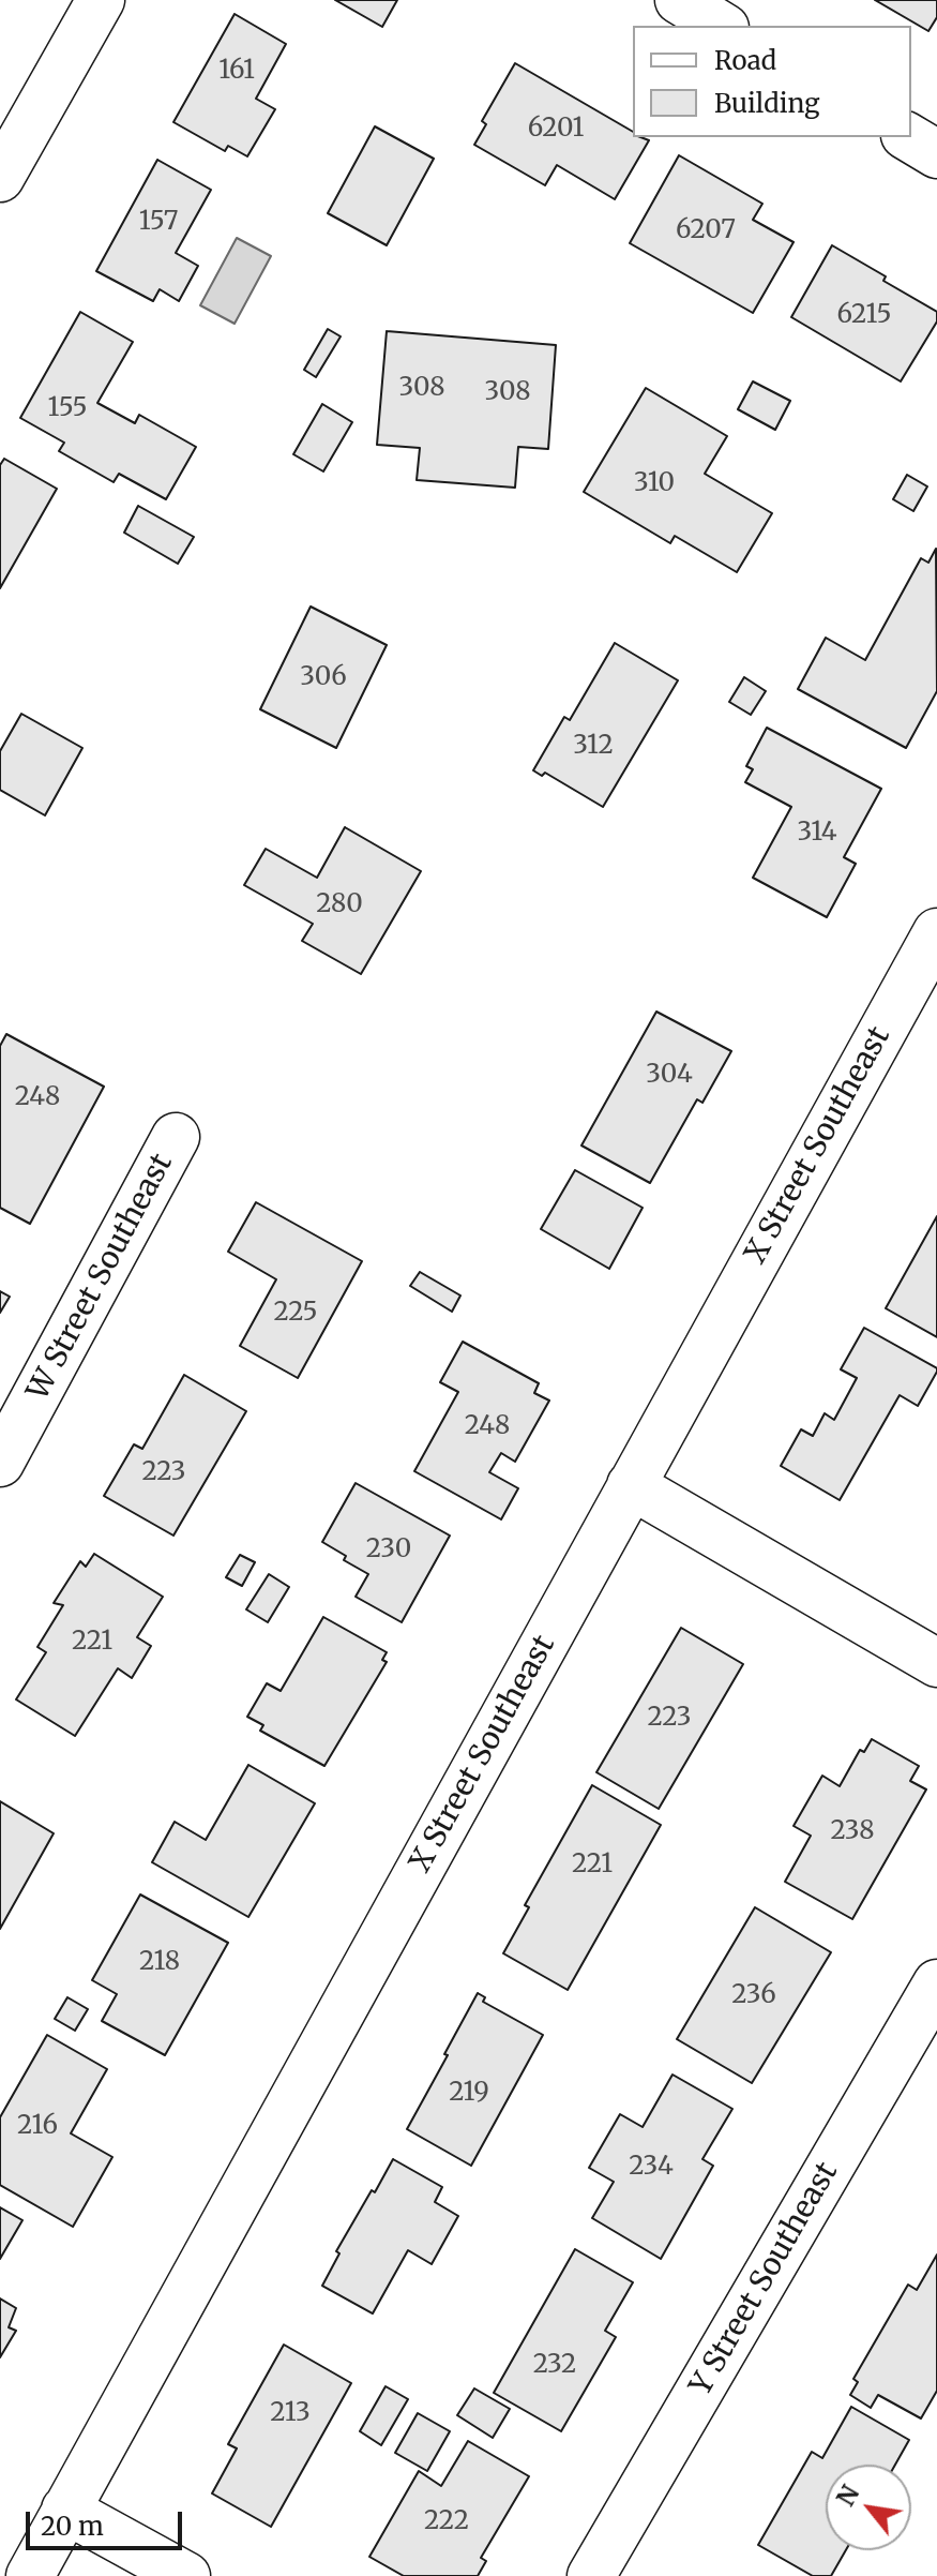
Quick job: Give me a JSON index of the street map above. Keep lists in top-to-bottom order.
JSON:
{
  "streets": {
    "street": ["X Street Southeast", "W Street Southeast", "Y Street Southeast"]
  },
  "house_numbers": [
    "161",
    "6201",
    "157",
    "6207",
    "6215",
    "308",
    "308",
    "155",
    "310",
    "306",
    "312",
    "314",
    "280",
    "304",
    "248",
    "225",
    "248",
    "223",
    "230",
    "221",
    "223",
    "238",
    "221",
    "218",
    "236",
    "219",
    "216",
    "234",
    "232",
    "213",
    "222"
  ],
  "legend": ["Road", "Building"],
  "scale_bar": "20 m",
  "north": "top left"
}
